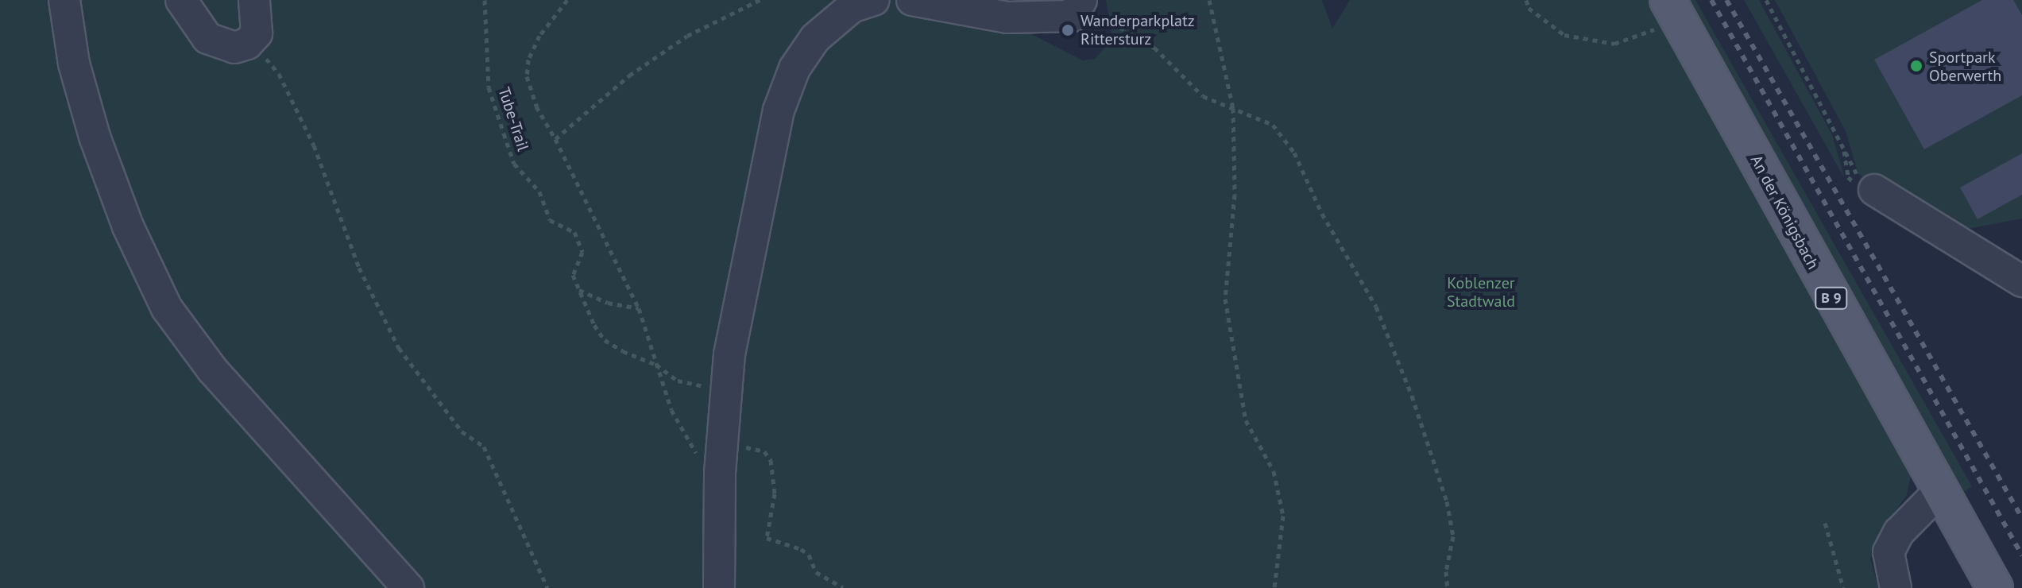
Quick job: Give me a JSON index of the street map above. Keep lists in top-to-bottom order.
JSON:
{
  "streets": {
    "main road": ["An der Königsbach", "B 9"],
    "path": ["Tube-Trail"]
  },
  "parks": ["Koblenzer Stadtwald"],
  "places": ["Wanderparkplatz Rittersturz", "Sportpark Oberwerth"]
}
